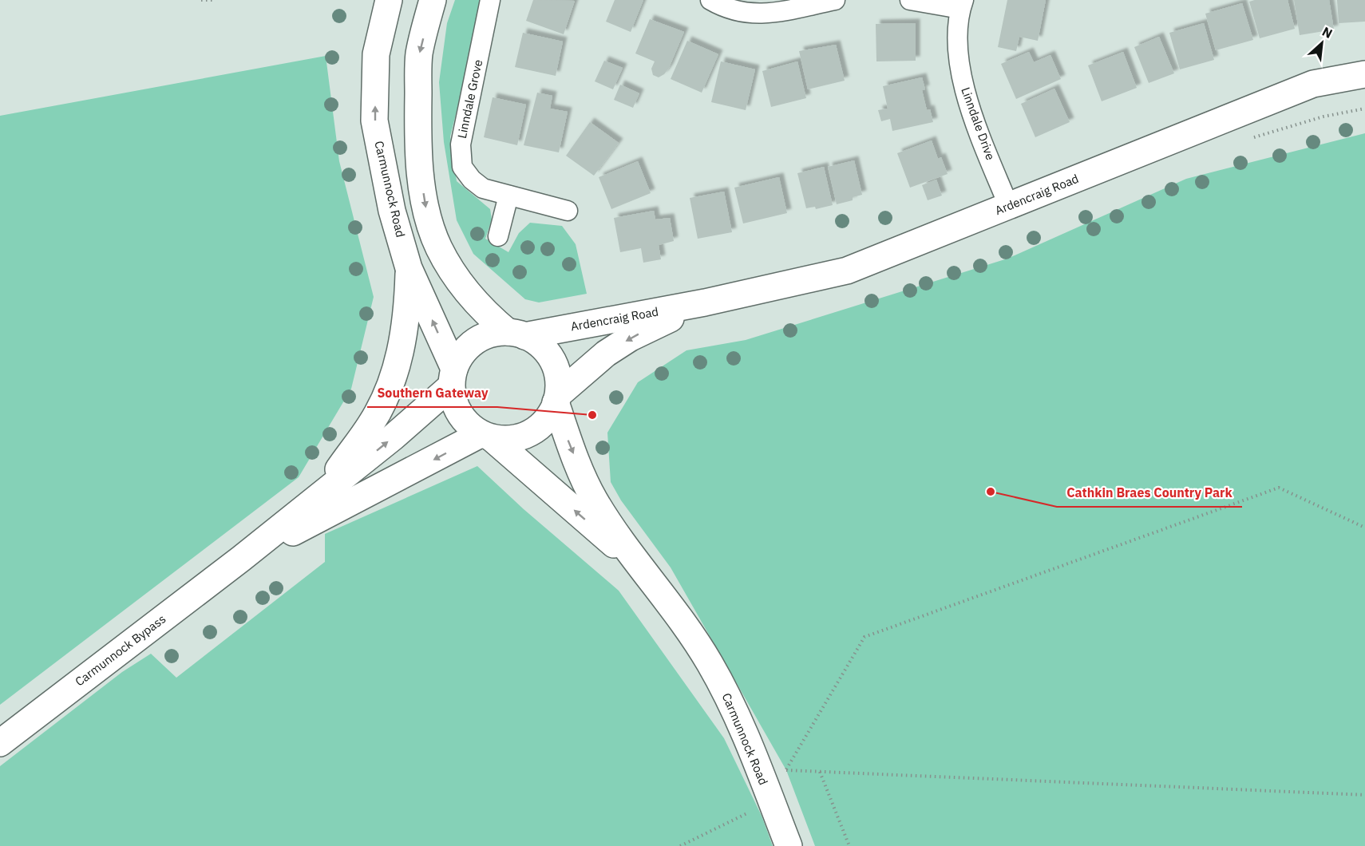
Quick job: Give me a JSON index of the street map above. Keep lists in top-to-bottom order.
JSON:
{
  "streets": {
    "main road": ["Carmunnock Road", "Ardencraig Road", "Carmunnock Bypass"],
    "street": ["Linndale Grove", "Linndale Drive"]
  },
  "crossings": [
    ["Linndale Drive", "Ardencraig Road"],
    ["Carmunnock Road", "Ardencraig Road"],
    ["Carmunnock Road", "Carmunnock Bypass"],
    ["Ardencraig Road", "Carmunnock Bypass"]
  ],
  "places": ["Southern Gateway", "Cathkin Braes Country Park"],
  "north": "top right"
}
